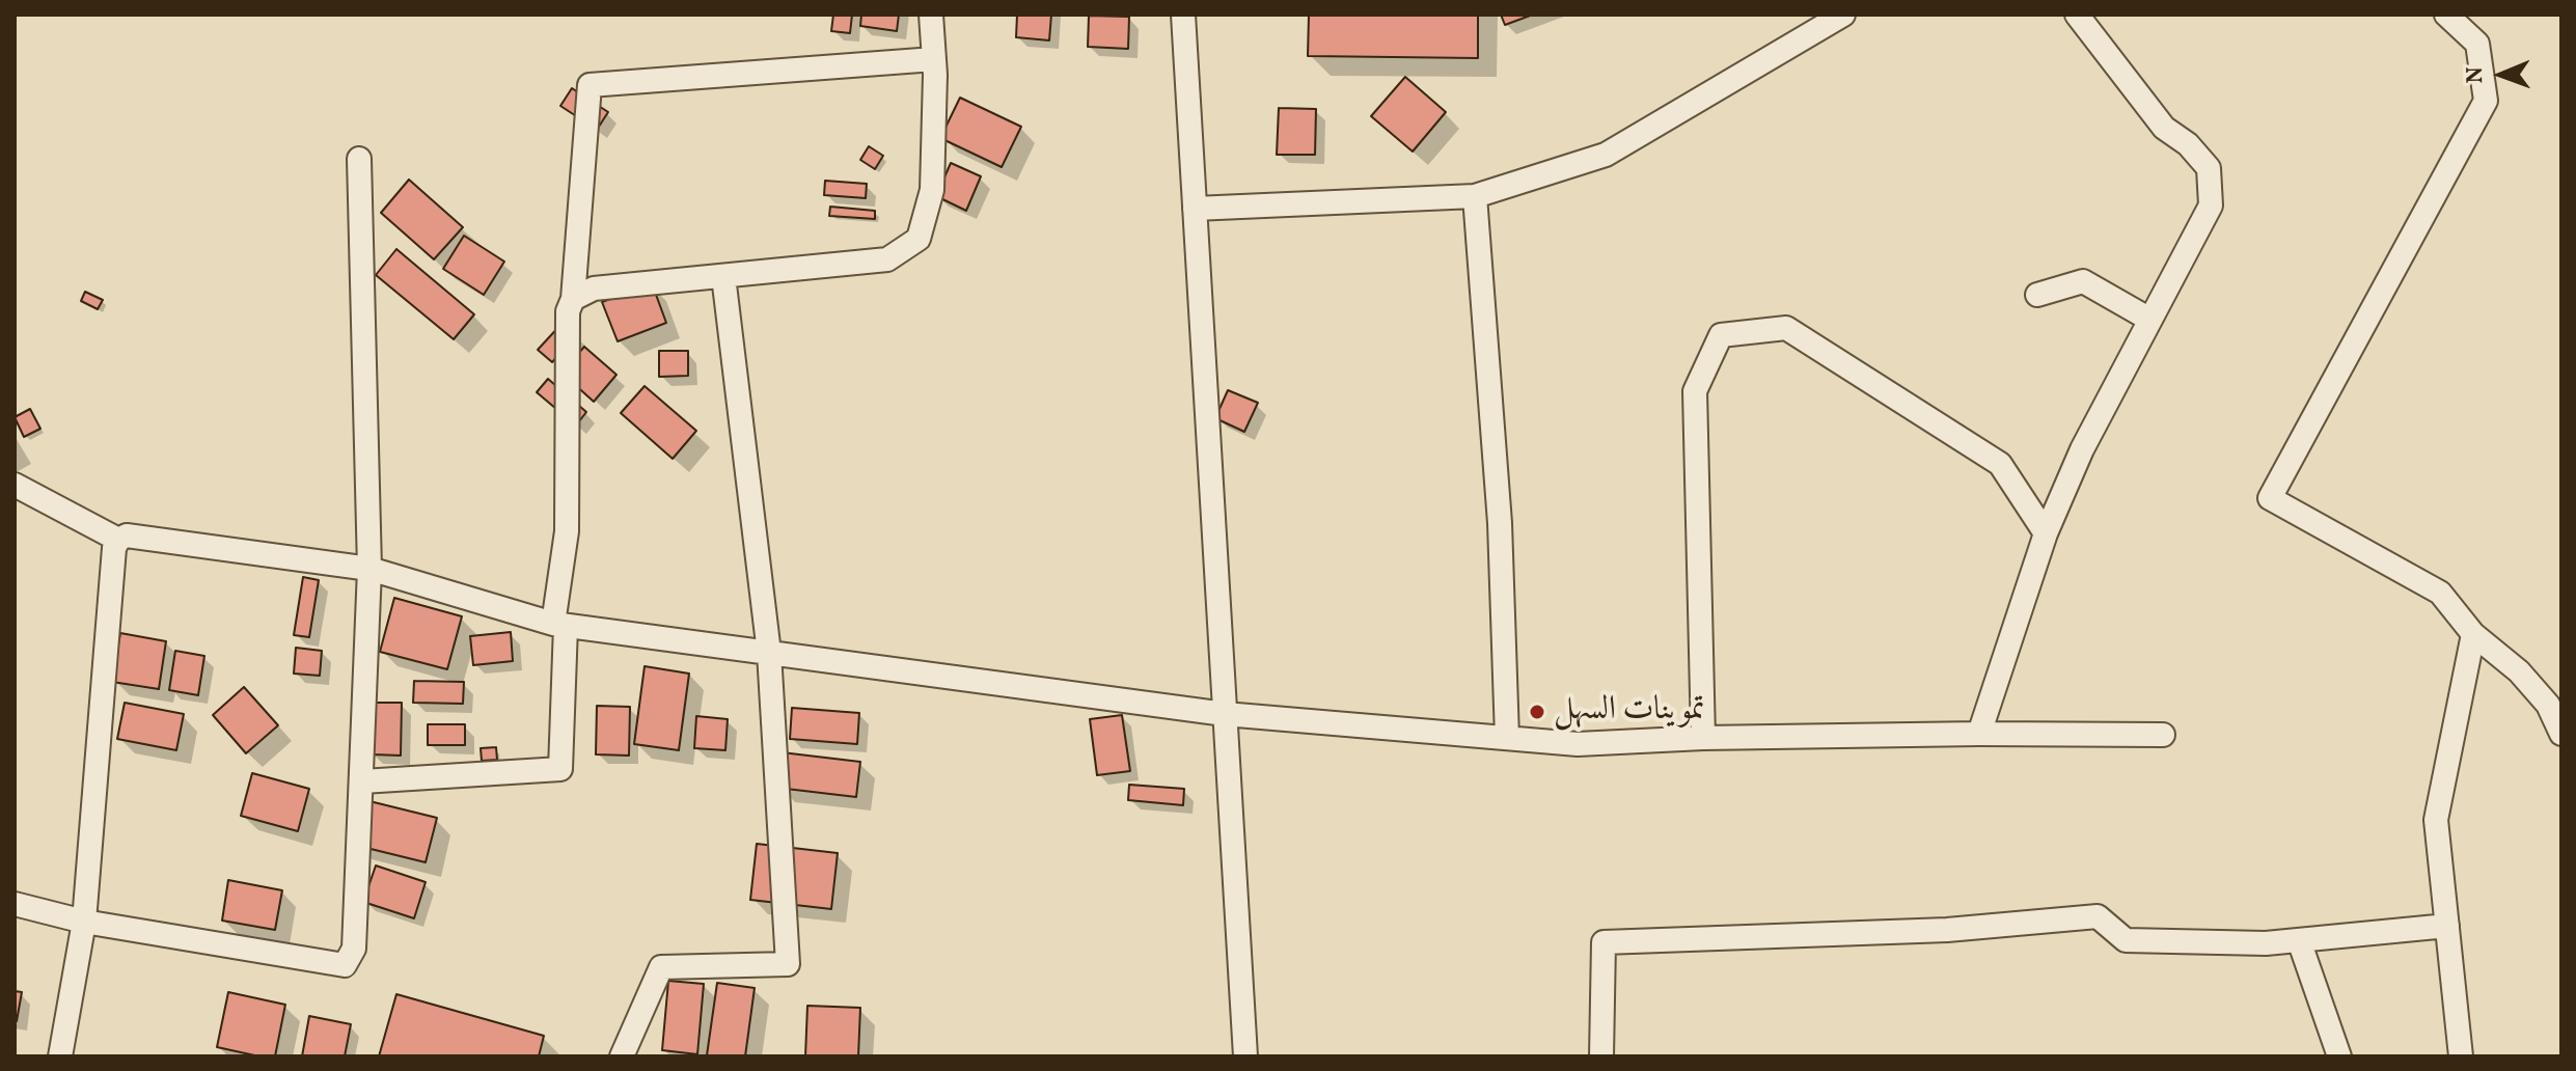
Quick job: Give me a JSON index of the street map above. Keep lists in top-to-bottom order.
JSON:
{
  "places": ["تموينات السهل"],
  "north": "left"
}
